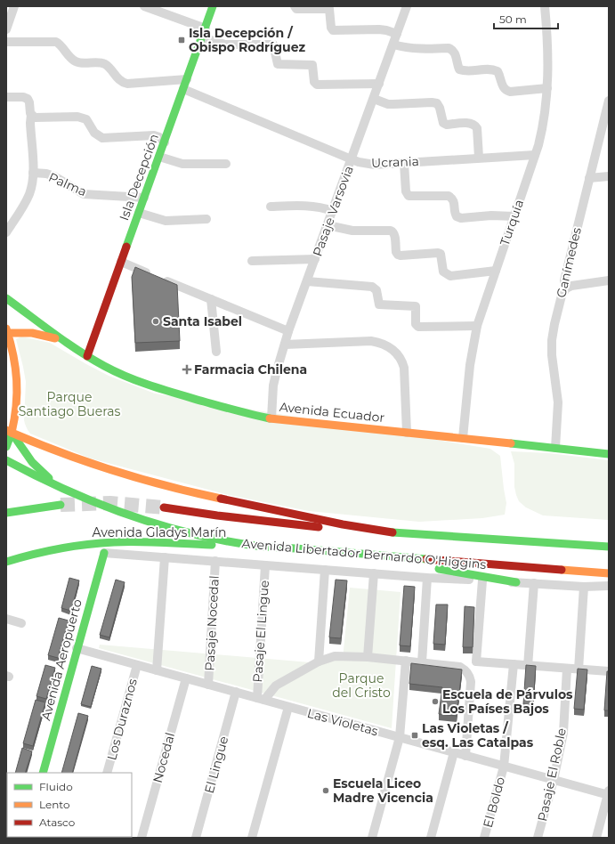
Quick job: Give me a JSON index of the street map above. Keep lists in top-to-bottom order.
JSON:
{
  "streets": {
    "main road": [
      "Isla Decepción",
      "Avenida Ecuador",
      "Avenida Gladys Marín",
      "Avenida Libertador Bernardo O'Higgins",
      "Avenida Aeropuerto"
    ],
    "street": [
      "Ucrania",
      "Palma",
      "Pasaje Varsovia",
      "Turquía",
      "Ganímedes",
      "Pasaje Nocedal",
      "Pasaje El Lingue",
      "Los Duraznos",
      "Las Violetas",
      "Nocedal",
      "El Lingue",
      "Pasaje El Roble",
      "El Boldo"
    ]
  },
  "crossings": [
    ["Ucrania", "Isla Decepción"],
    ["Ucrania", "Pasaje Varsovia"],
    ["Ucrania", "Turquía"],
    ["Isla Decepción", "Palma"],
    ["Isla Decepción", "Avenida Ecuador"],
    ["Pasaje Varsovia", "Avenida Ecuador"],
    ["Turquía", "Avenida Ecuador"],
    ["Ganímedes", "Avenida Ecuador"],
    ["Avenida Gladys Marín", "Avenida Libertador Bernardo O'Higgins"],
    ["Avenida Libertador Bernardo O'Higgins", "Pasaje Nocedal"],
    ["Avenida Libertador Bernardo O'Higgins", "Pasaje El Lingue"],
    ["Avenida Libertador Bernardo O'Higgins", "Avenida Aeropuerto"],
    ["Pasaje Nocedal", "Las Violetas"],
    ["Pasaje El Lingue", "Las Violetas"],
    ["Avenida Aeropuerto", "Las Violetas"],
    ["Los Duraznos", "Las Violetas"],
    ["Las Violetas", "Nocedal"],
    ["Las Violetas", "El Lingue"],
    ["Las Violetas", "Pasaje El Roble"],
    ["Las Violetas", "El Boldo"]
  ],
  "parks": ["Parque Santiago Bueras", "Parque del Cristo"],
  "places": {
    "transit": ["Isla Decepción / Obispo Rodríguez", "Las Violetas / esq. Las Catalpas"],
    "other": ["Santa Isabel", "Escuela de Párvulos Los Países Bajos", "Escuela Liceo Madre Vicencia"],
    "health": ["Farmacia Chilena"]
  },
  "legend": ["Fluido", "Lento", "Atasco"],
  "scale_bar": "50 m"
}
